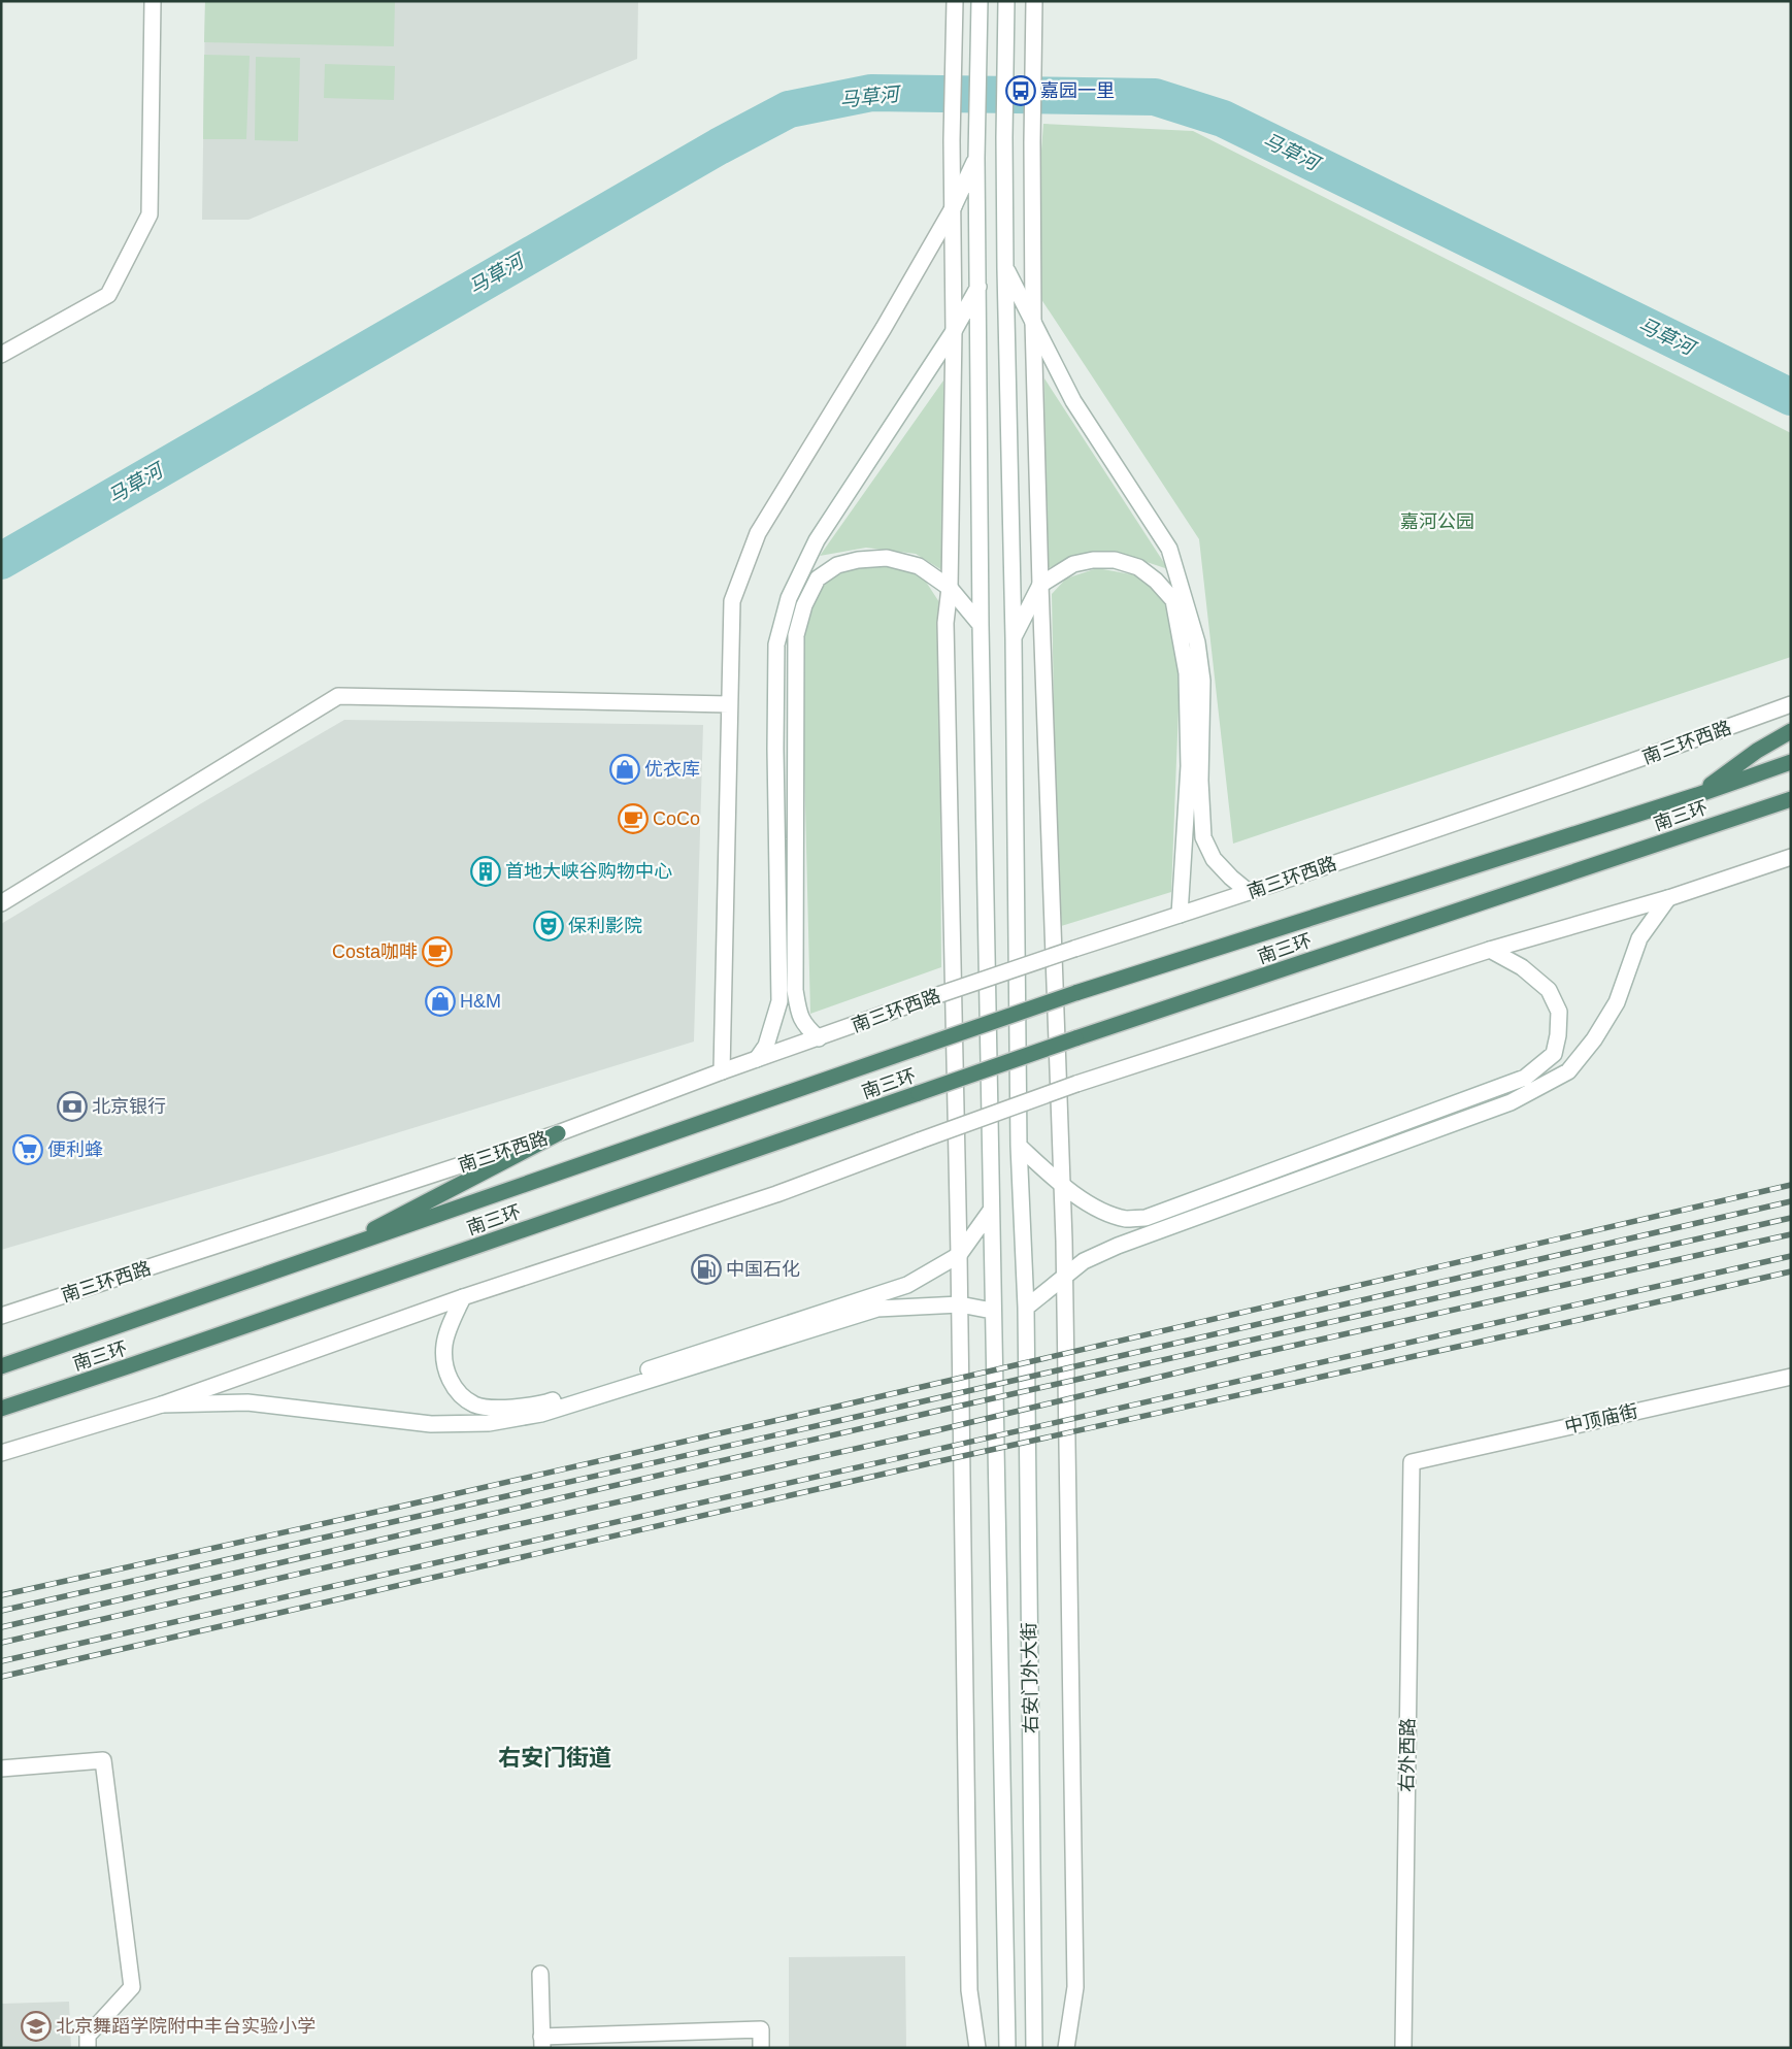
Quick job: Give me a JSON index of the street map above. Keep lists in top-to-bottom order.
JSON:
{
  "streets": {
    "highway": ["南三环"],
    "street": [
      "南三环西路",
      "中顶庙街",
      "右安门外大街",
      "右外西路"
    ]
  },
  "crossings": [
    ["中顶庙街", "右外西路"]
  ],
  "districts": ["右安门街道"],
  "water": ["马草河"],
  "parks": ["嘉河公园"],
  "places": {
    "bus stop": ["嘉园一里"],
    "shop": ["优衣库", "H&M"],
    "cafe": ["CoCo", "Costa咖啡"],
    "building": ["首地大峡谷购物中心"],
    "theatre": ["保利影院"],
    "bank": ["北京银行"],
    "supermarket": ["便利蜂"],
    "fuel station": ["中国石化"],
    "school or university": ["北京舞蹈学院附中丰台实验小学"]
  }
}
